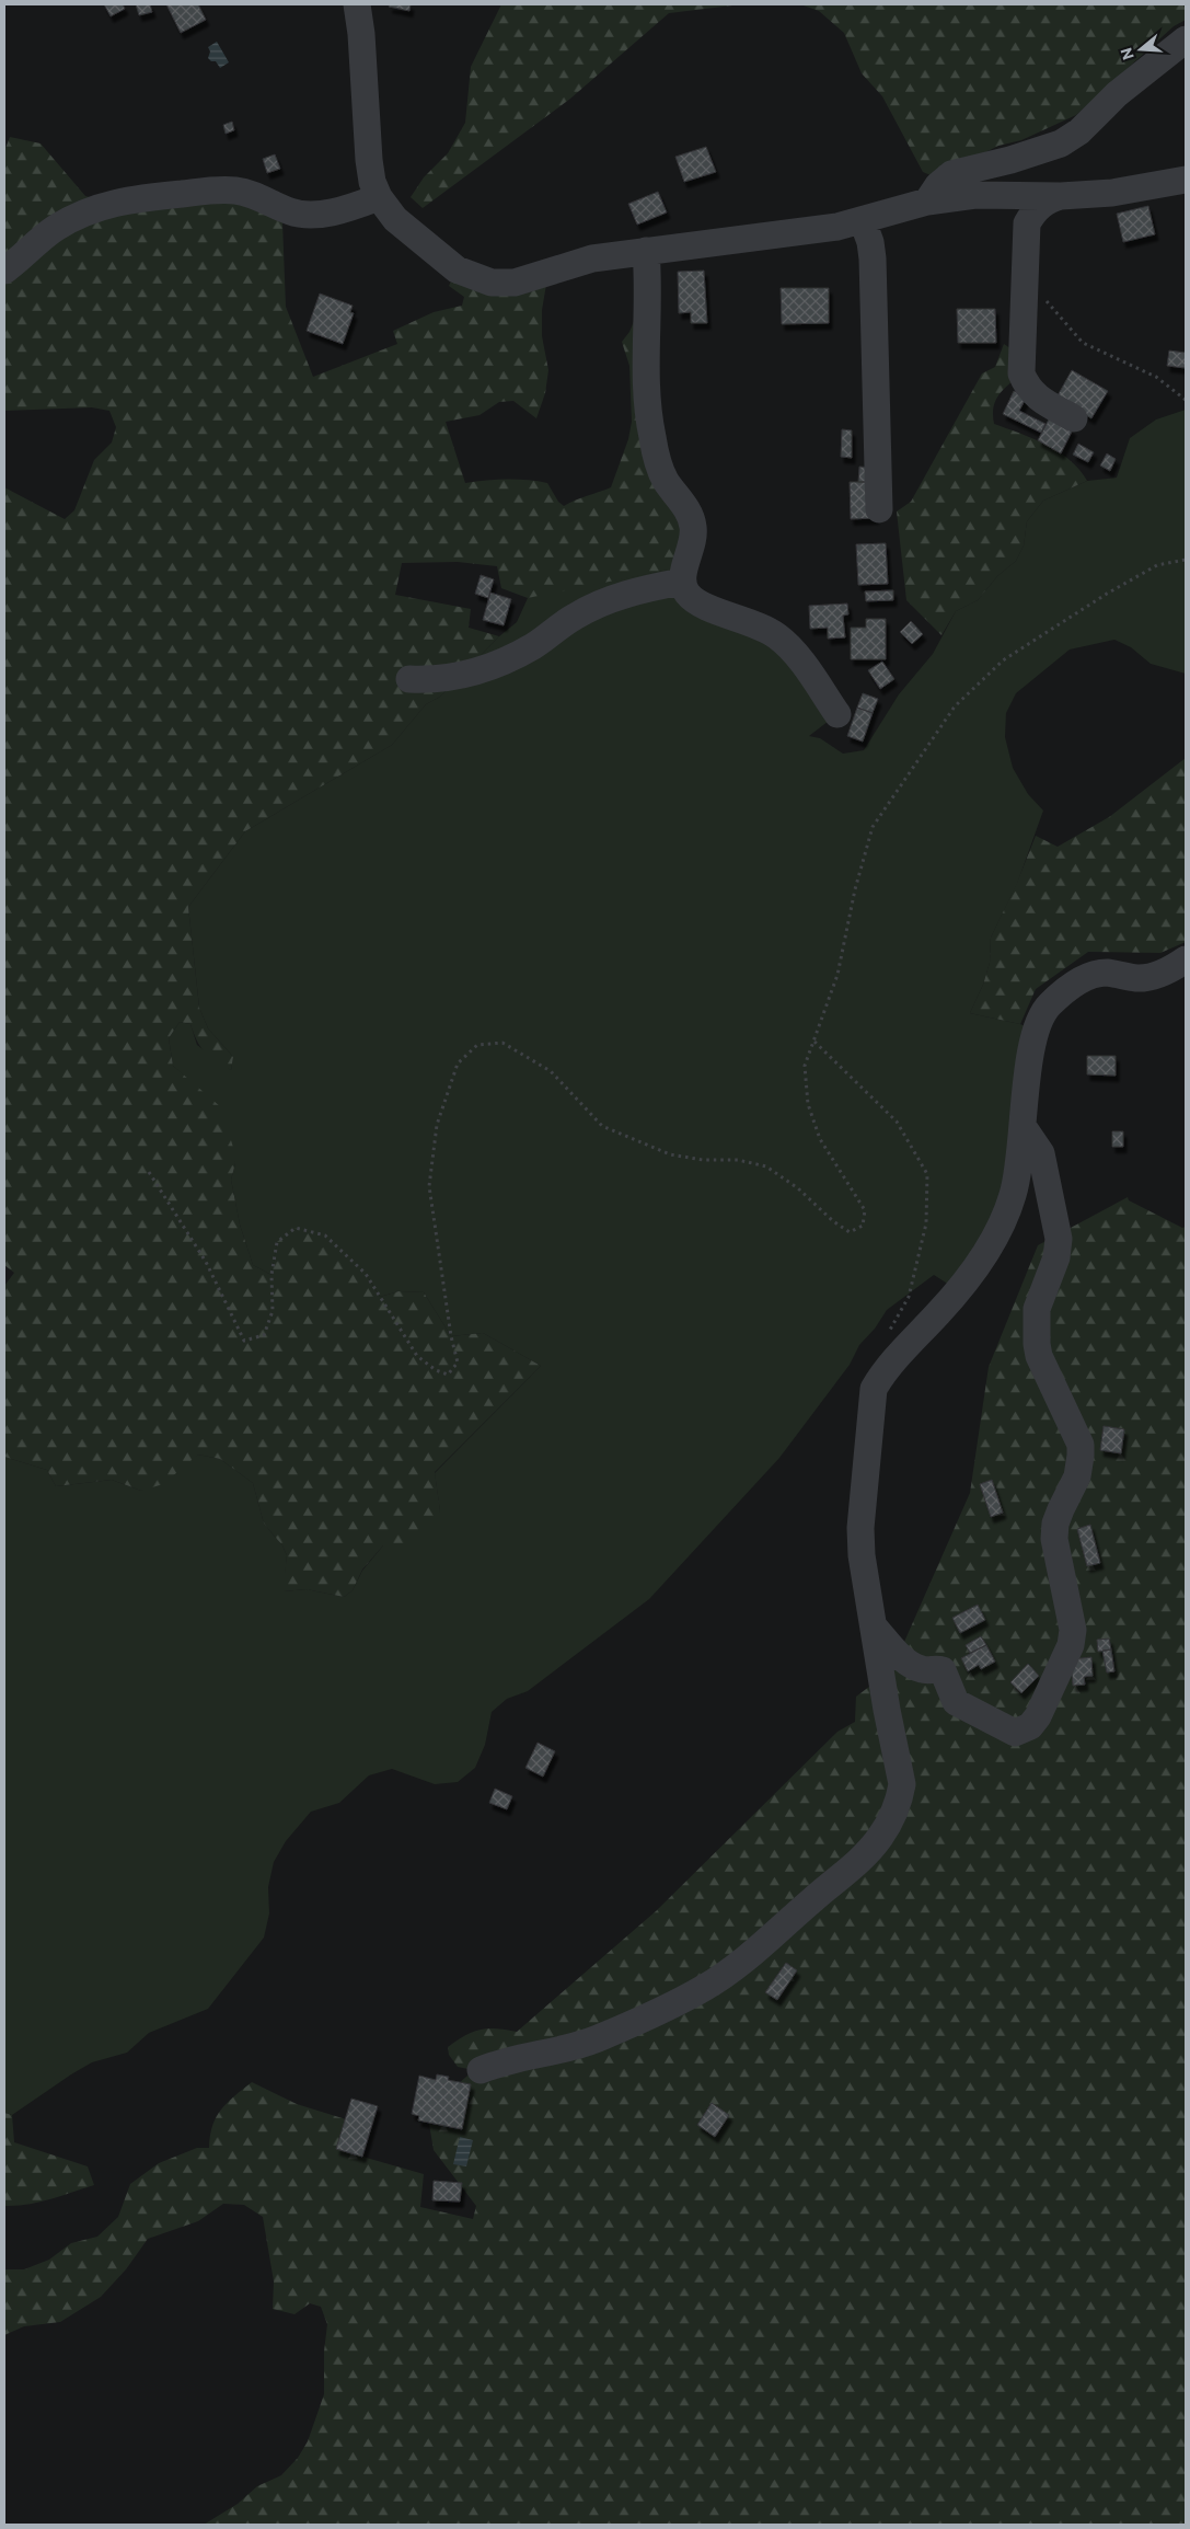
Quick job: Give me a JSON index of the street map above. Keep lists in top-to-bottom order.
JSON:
{
  "north": "left"
}
